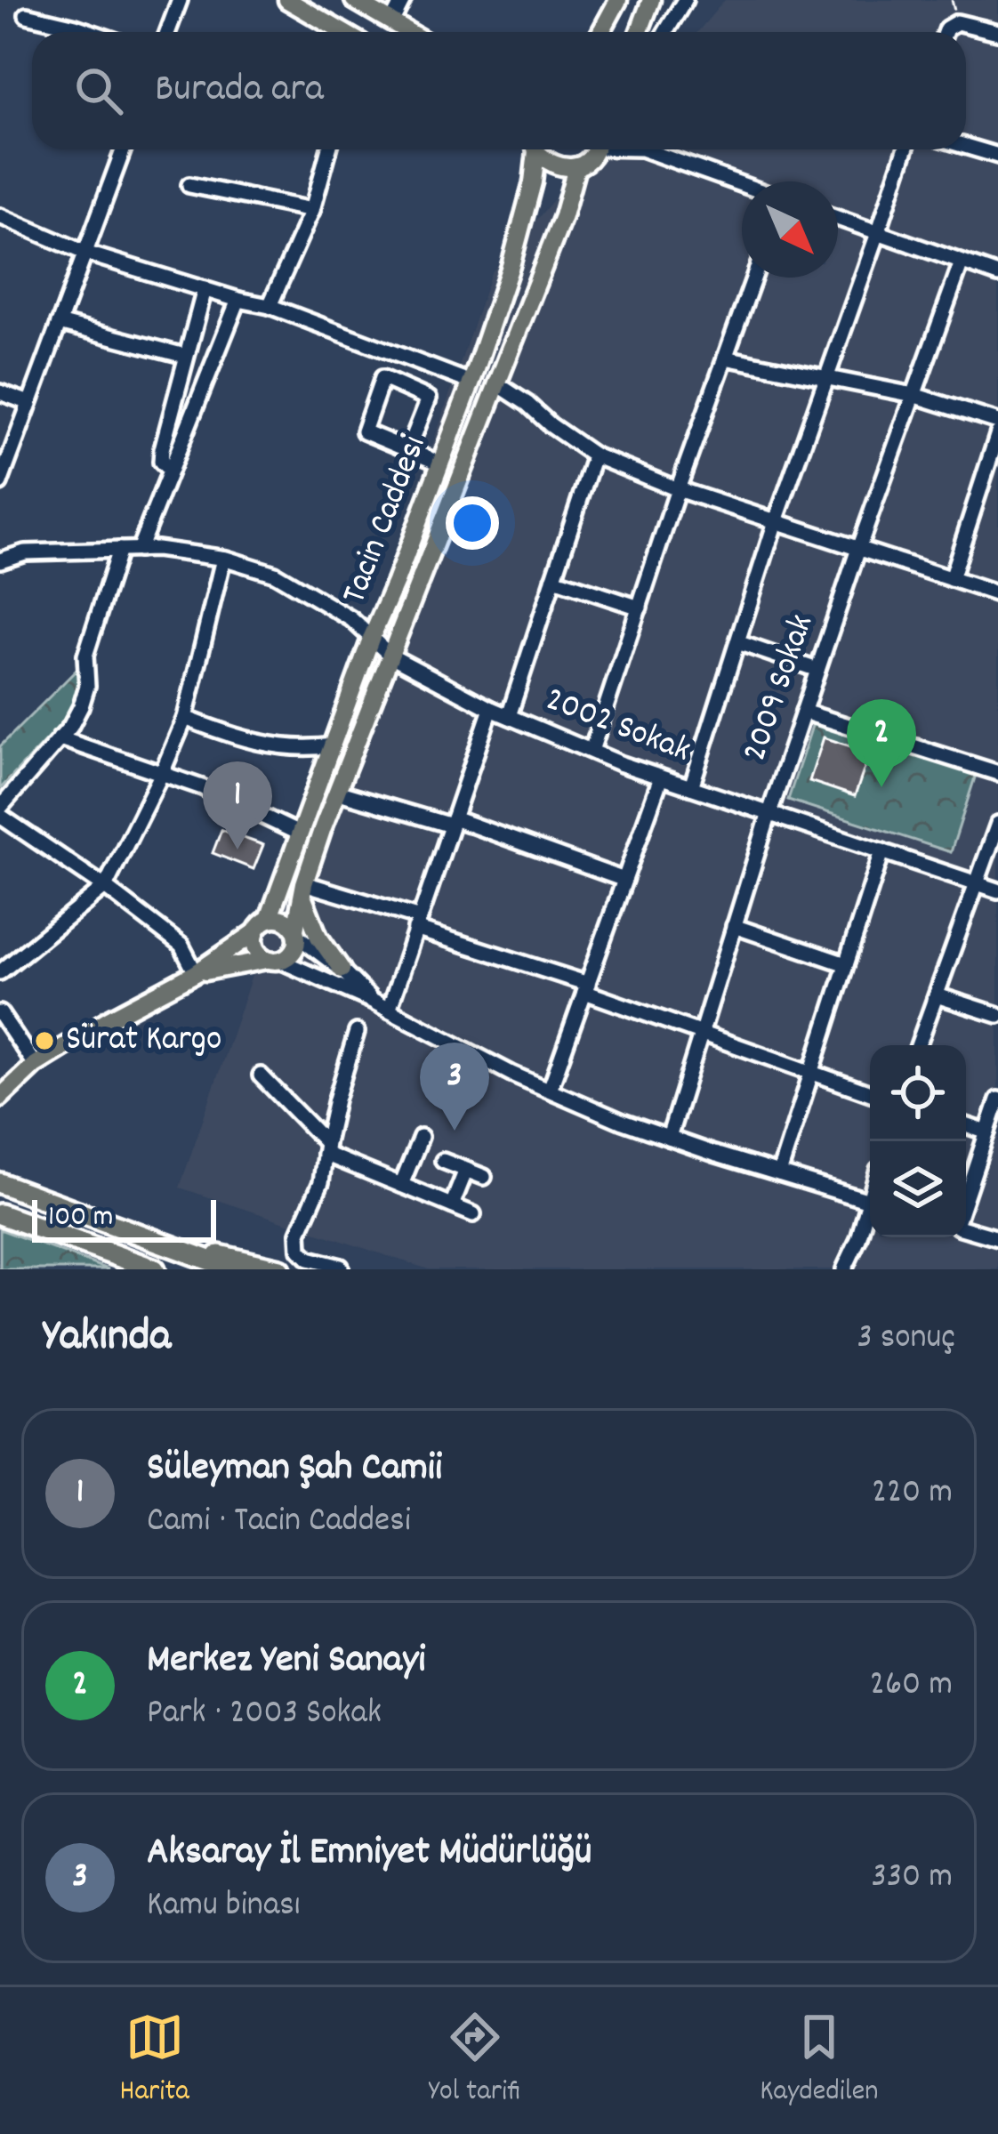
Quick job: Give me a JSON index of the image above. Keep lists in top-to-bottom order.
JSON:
{
  "streets": {
    "main road": ["Tacin Caddesi"],
    "street": ["2009 Sokak", "2002 Sokak"]
  },
  "crossings": [
    ["Tacin Caddesi", "2002 Sokak"],
    ["2009 Sokak", "2002 Sokak"]
  ],
  "places": ["Sürat Kargo"],
  "scale_bar": "100 m",
  "north": "bottom right",
  "page": {
    "search": "Burada ara",
    "pins": ["2", "1", "3"],
    "scale": "100 m",
    "heading": ["Yakında", "3 sonuç"],
    "list": [
      {
        "mark": "1",
        "name": "Süleyman Şah Camii",
        "note": "Cami · Tacin Caddesi",
        "value": "220 m"
      },
      {
        "mark": "2",
        "name": "Merkez Yeni Sanayi",
        "note": "Park · 2003 Sokak",
        "value": "260 m"
      },
      {
        "mark": "3",
        "name": "Aksaray İl Emniyet Müdürlüğü",
        "note": "Kamu binası",
        "value": "330 m"
      }
    ],
    "nav": ["Harita", "Yol tarifi", "Kaydedilen"]
  }
}
